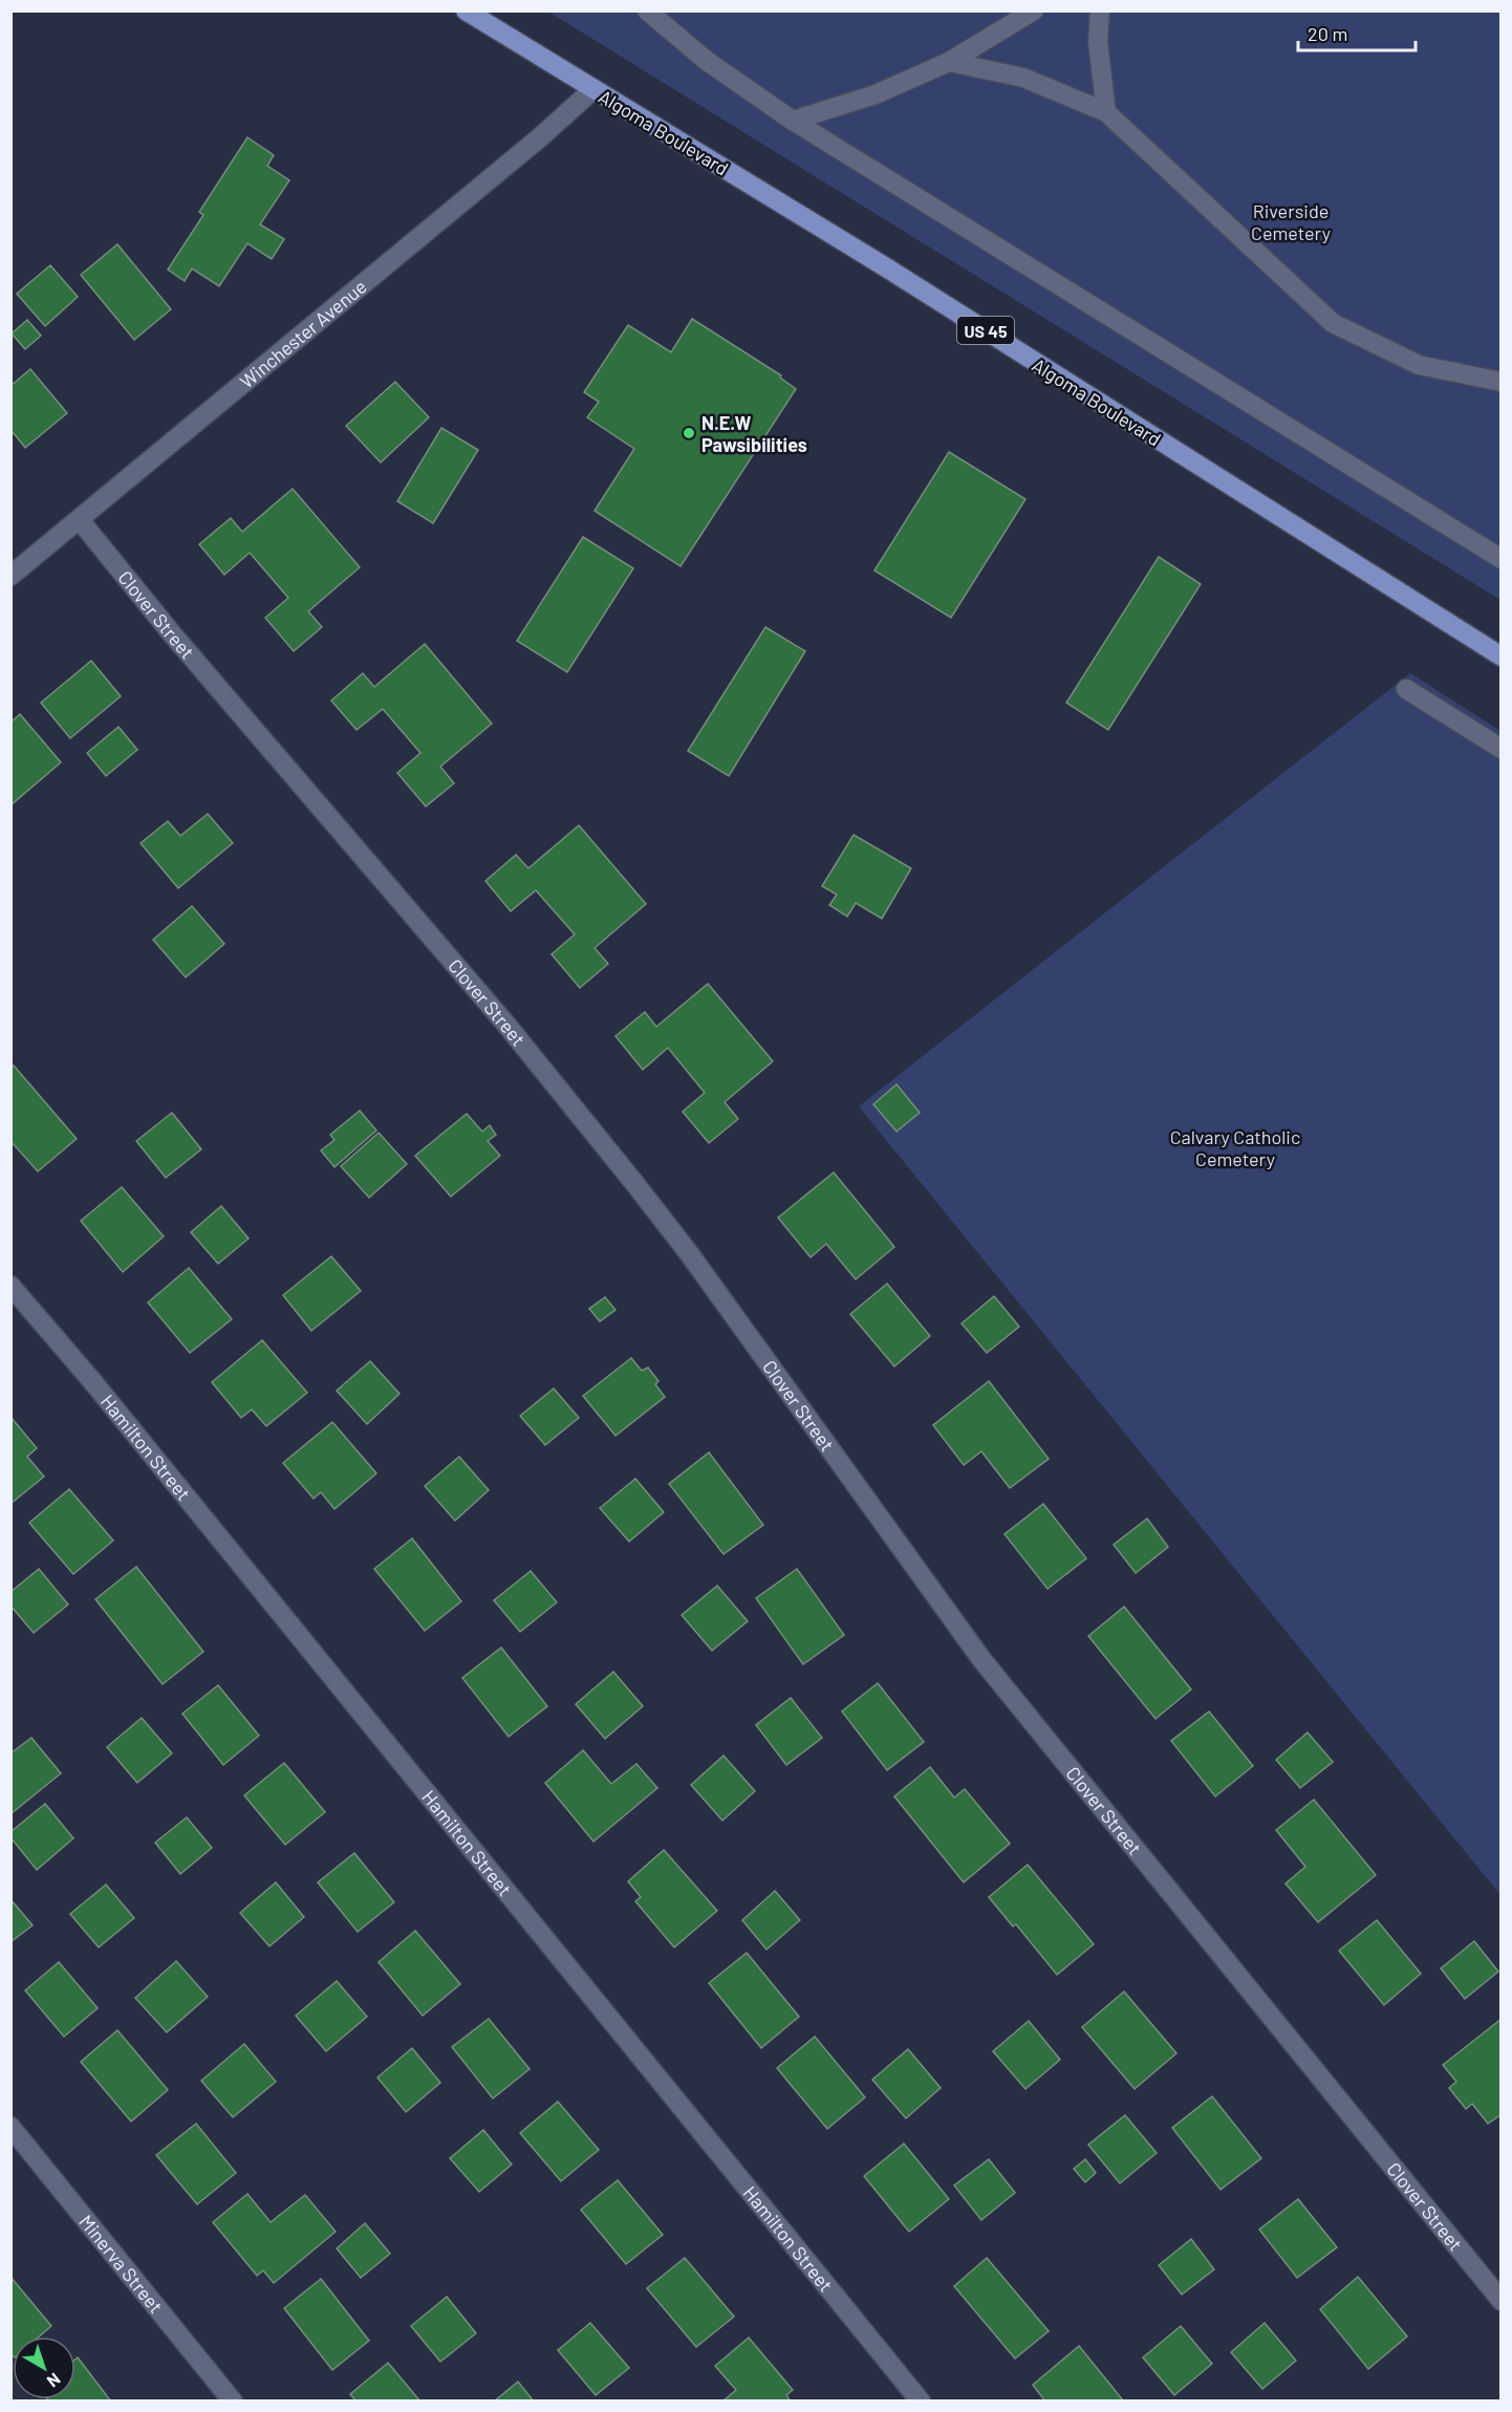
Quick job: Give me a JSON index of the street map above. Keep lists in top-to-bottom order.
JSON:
{
  "streets": {
    "main road": ["Algoma Boulevard", "US 45"],
    "street": [
      "Winchester Avenue",
      "Clover Street",
      "Hamilton Street",
      "Minerva Street"
    ]
  },
  "crossings": [
    ["Algoma Boulevard", "Winchester Avenue"],
    ["Winchester Avenue", "Clover Street"]
  ],
  "parks": ["Riverside Cemetery", "Calvary Catholic Cemetery"],
  "places": ["N.E.W Pawsibilities"],
  "scale_bar": "20 m",
  "north": "bottom right"
}
